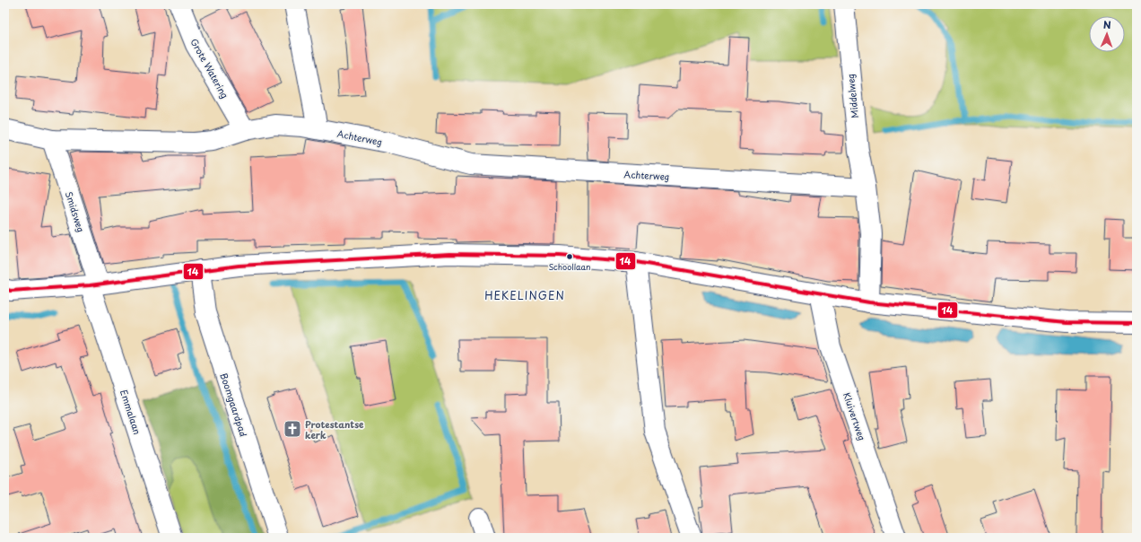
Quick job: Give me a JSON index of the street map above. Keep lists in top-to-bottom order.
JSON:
{
  "streets": {
    "street": [
      "Grote Watering",
      "Middelweg",
      "Achterweg",
      "Smidsweg",
      "Boomgaardpad",
      "Emmalaan",
      "Kluivertweg"
    ]
  },
  "crossings": [
    ["Grote Watering", "Achterweg"],
    ["Middelweg", "Achterweg"],
    ["Achterweg", "Smidsweg"],
    ["Smidsweg", "Emmalaan"]
  ],
  "districts": ["HEKELINGEN"],
  "places": {
    "other": ["Schoollaan"],
    "church": ["Protestantse kerk"]
  },
  "lines": ["transit line 14"],
  "north": "top"
}
